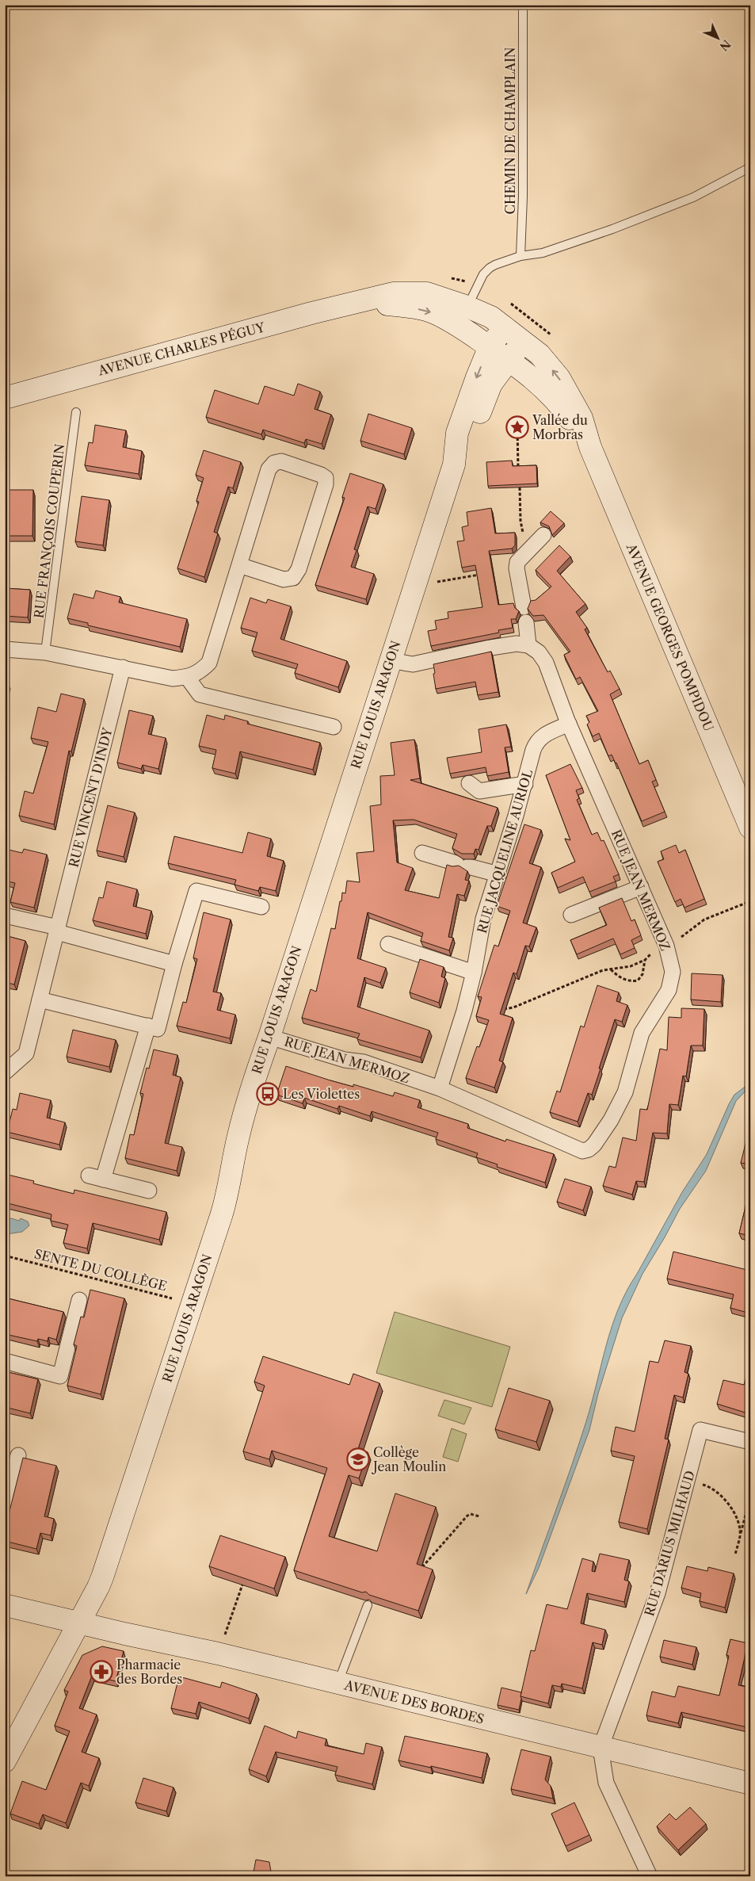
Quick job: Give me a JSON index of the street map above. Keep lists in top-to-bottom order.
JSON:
{
  "streets": {
    "street": [
      "AVENUE CHARLES PÉGUY",
      "AVENUE GEORGES POMPIDOU",
      "RUE LOUIS ARAGON",
      "RUE VINCENT D'INDY",
      "RUE JACQUELINE AURIOL",
      "RUE JEAN MERMOZ",
      "RUE DARIUS MILHAUD",
      "AVENUE DES BORDES"
    ],
    "lane": ["CHEMIN DE CHAMPLAIN", "RUE FRANÇOIS COUPERIN"],
    "path": ["SENTE DU COLLÈGE"]
  },
  "crossings": [
    ["AVENUE CHARLES PÉGUY", "AVENUE GEORGES POMPIDOU"],
    ["AVENUE CHARLES PÉGUY", "RUE LOUIS ARAGON"],
    ["AVENUE GEORGES POMPIDOU", "RUE LOUIS ARAGON"],
    ["RUE LOUIS ARAGON", "RUE JEAN MERMOZ"],
    ["RUE LOUIS ARAGON", "SENTE DU COLLÈGE"],
    ["RUE LOUIS ARAGON", "AVENUE DES BORDES"],
    ["RUE JACQUELINE AURIOL", "RUE JEAN MERMOZ"],
    ["RUE DARIUS MILHAUD", "AVENUE DES BORDES"]
  ],
  "places": {
    "place": ["Vallée du Morbras"],
    "bus stop": ["Les Violettes"],
    "school or university": ["Collège Jean Moulin"],
    "pharmacy": ["Pharmacie des Bordes"]
  },
  "north": "bottom right"
}
